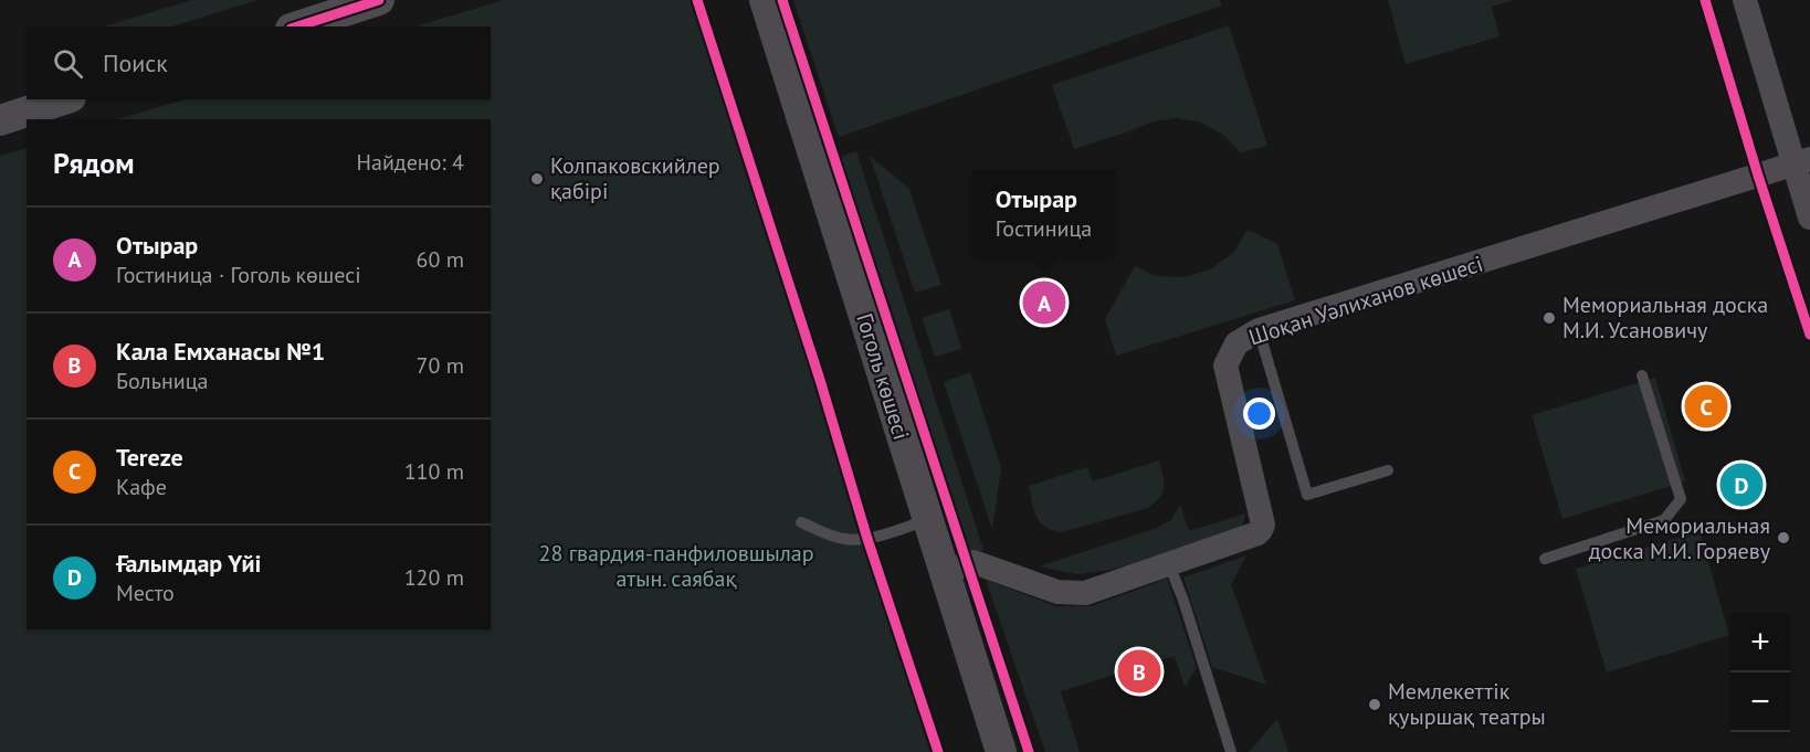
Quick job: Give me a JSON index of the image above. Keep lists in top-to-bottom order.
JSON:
{
  "streets": {
    "street": ["Шоқан Уәлиханов көшесі", "Гоголь көшесі"]
  },
  "crossings": [
    ["Шоқан Уәлиханов көшесі", "Гоголь көшесі"]
  ],
  "parks": ["28 гвардия-панфиловшылар атын. саябақ"],
  "places": [
    "Колпаковскийлер қабірі",
    "Мемориальная доска М.И. Усановичу",
    "Мемориальная доска М.И. Горяеву",
    "Мемлекеттік қуыршақ театры"
  ],
  "page": {
    "search": "Поиск",
    "heading": ["Рядом", "Найдено: 4"],
    "popup": ["Отырар", "Гостиница"],
    "list": [
      {
        "mark": "A",
        "name": "Отырар",
        "note": "Гостиница · Гоголь көшесі",
        "value": "60 m"
      },
      {
        "mark": "B",
        "name": "Кала Eмханасы №1",
        "note": "Больница",
        "value": "70 m"
      },
      {
        "mark": "C",
        "name": "Tereze",
        "note": "Кафе",
        "value": "110 m"
      },
      {
        "mark": "D",
        "name": "Ғалымдар Үйі",
        "note": "Место",
        "value": "120 m"
      }
    ],
    "pins": [
      "A",
      "C",
      "D",
      "B"
    ],
    "map_buttons": ["+", "−"]
  }
}
